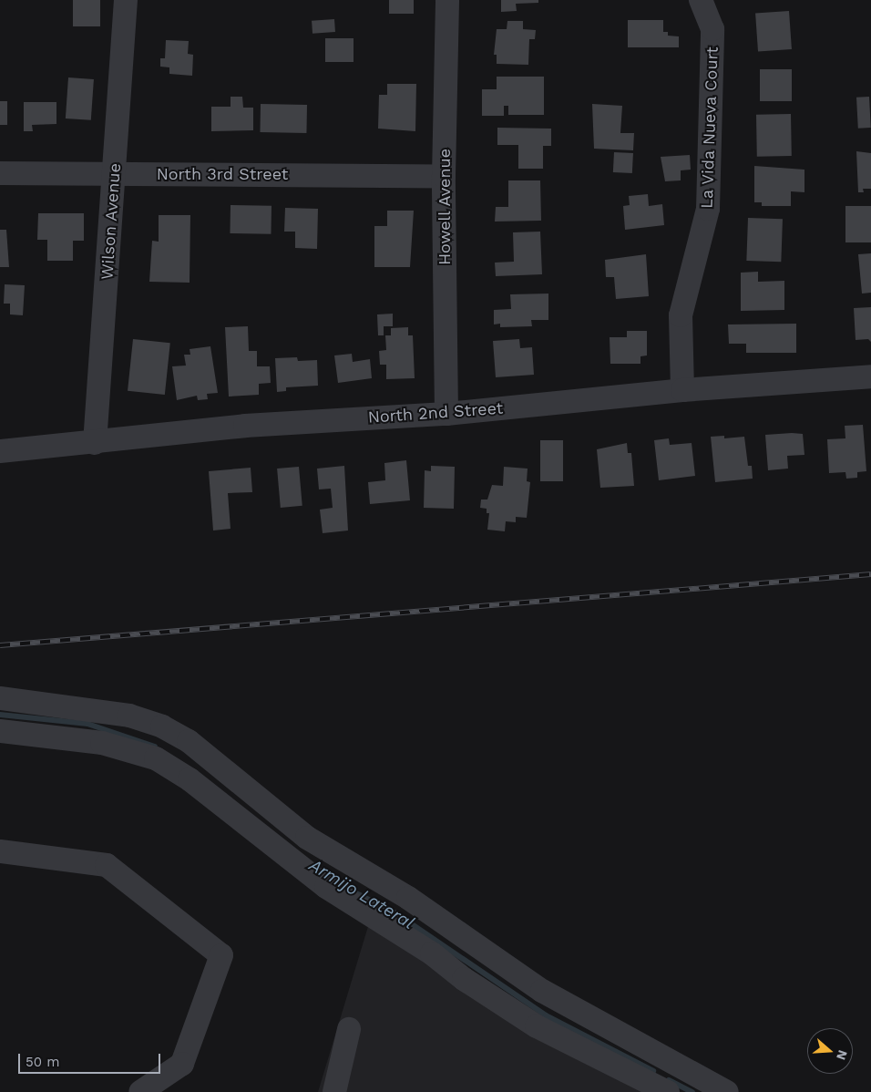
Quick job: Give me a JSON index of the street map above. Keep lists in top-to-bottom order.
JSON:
{
  "streets": {
    "street": [
      "La Vida Nueva Court",
      "North 3rd Street",
      "Howell Avenue",
      "Wilson Avenue",
      "North 2nd Street"
    ]
  },
  "crossings": [
    ["La Vida Nueva Court", "North 2nd Street"],
    ["North 3rd Street", "Howell Avenue"],
    ["North 3rd Street", "Wilson Avenue"],
    ["Howell Avenue", "North 2nd Street"],
    ["Wilson Avenue", "North 2nd Street"]
  ],
  "water": ["Armijo Lateral"],
  "scale_bar": "50 m",
  "north": "right"
}
